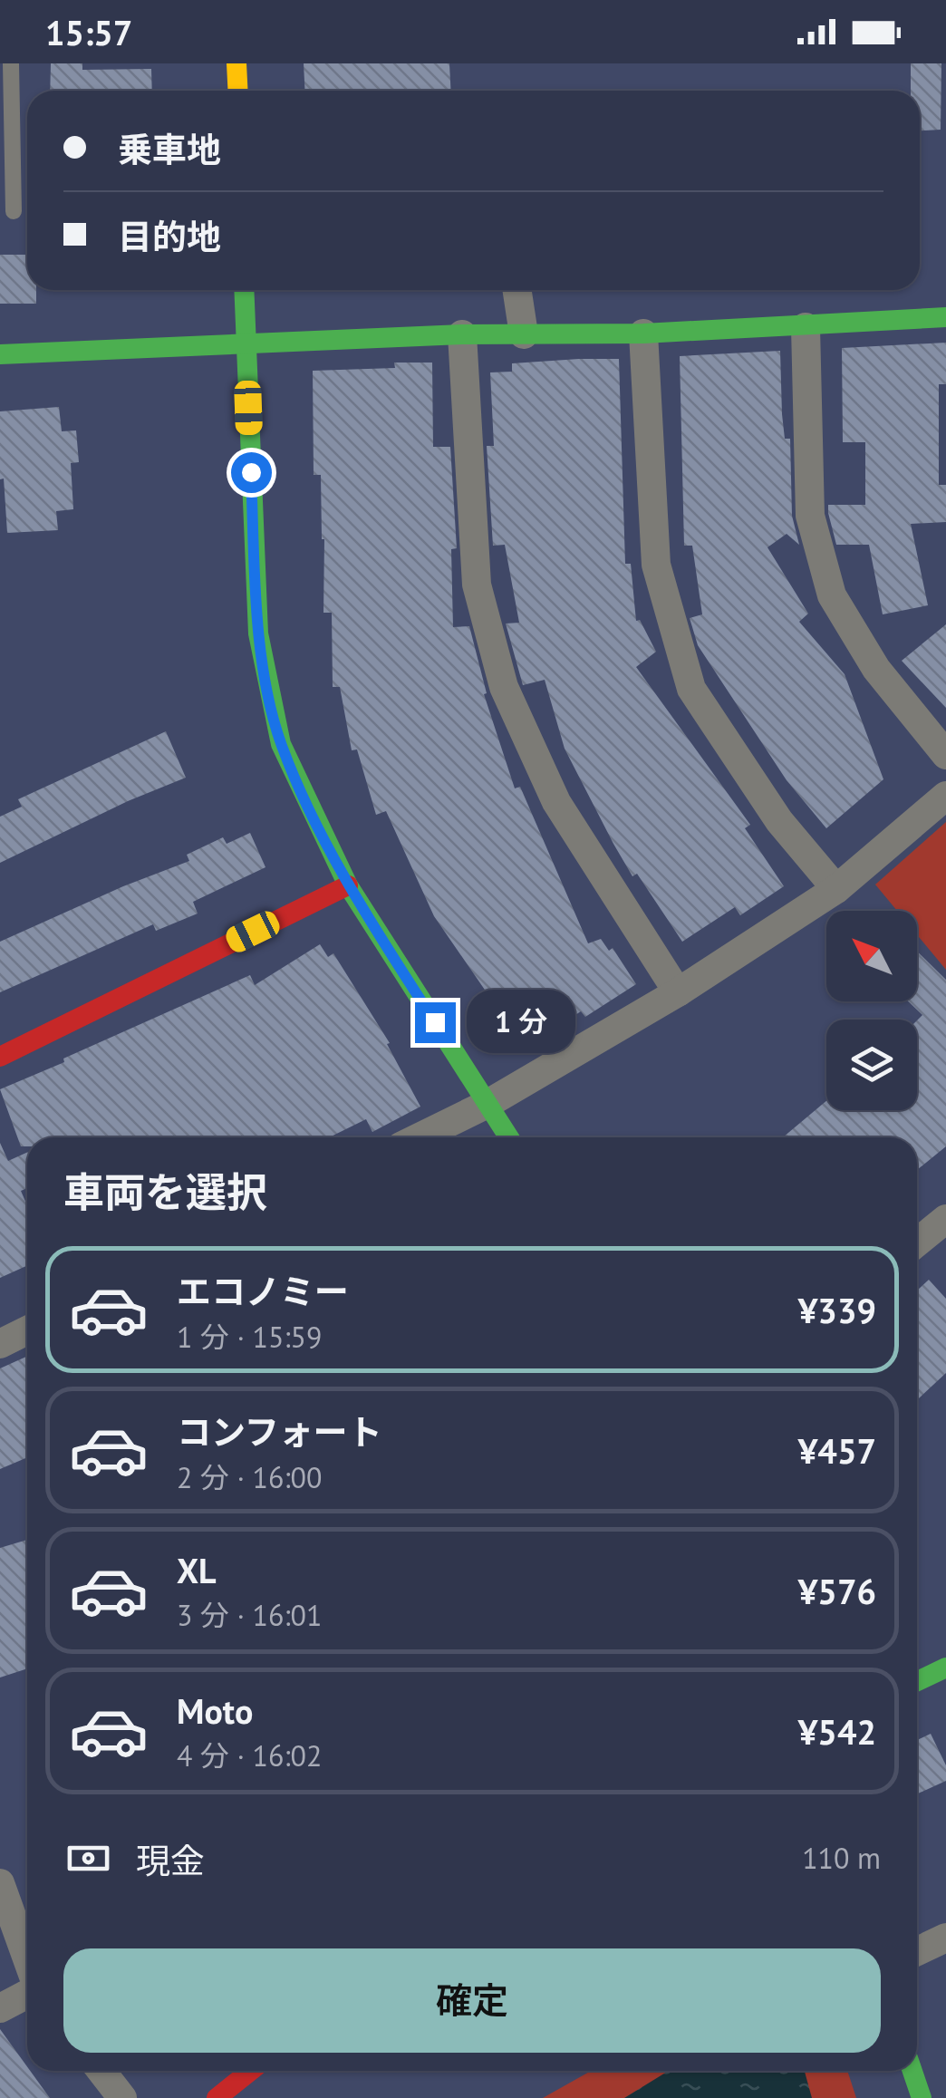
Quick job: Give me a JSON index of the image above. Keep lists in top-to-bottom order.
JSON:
{
  "north": "top left",
  "page": {
    "status": "15:57",
    "banner": ["乗車地", "目的地"],
    "bubble": "1 分",
    "heading": "車両を選択",
    "list": [
      {
        "name": "エコノミー",
        "note": "1 分 · 15:59",
        "value": "¥339"
      },
      {
        "name": "コンフォート",
        "note": "2 分 · 16:00",
        "value": "¥457"
      },
      {
        "name": "XL",
        "note": "3 分 · 16:01",
        "value": "¥576"
      },
      {
        "name": "Moto",
        "note": "4 分 · 16:02",
        "value": "¥542"
      }
    ],
    "pay": ["現金", "110 m"],
    "buttons": "確定"
  }
}
